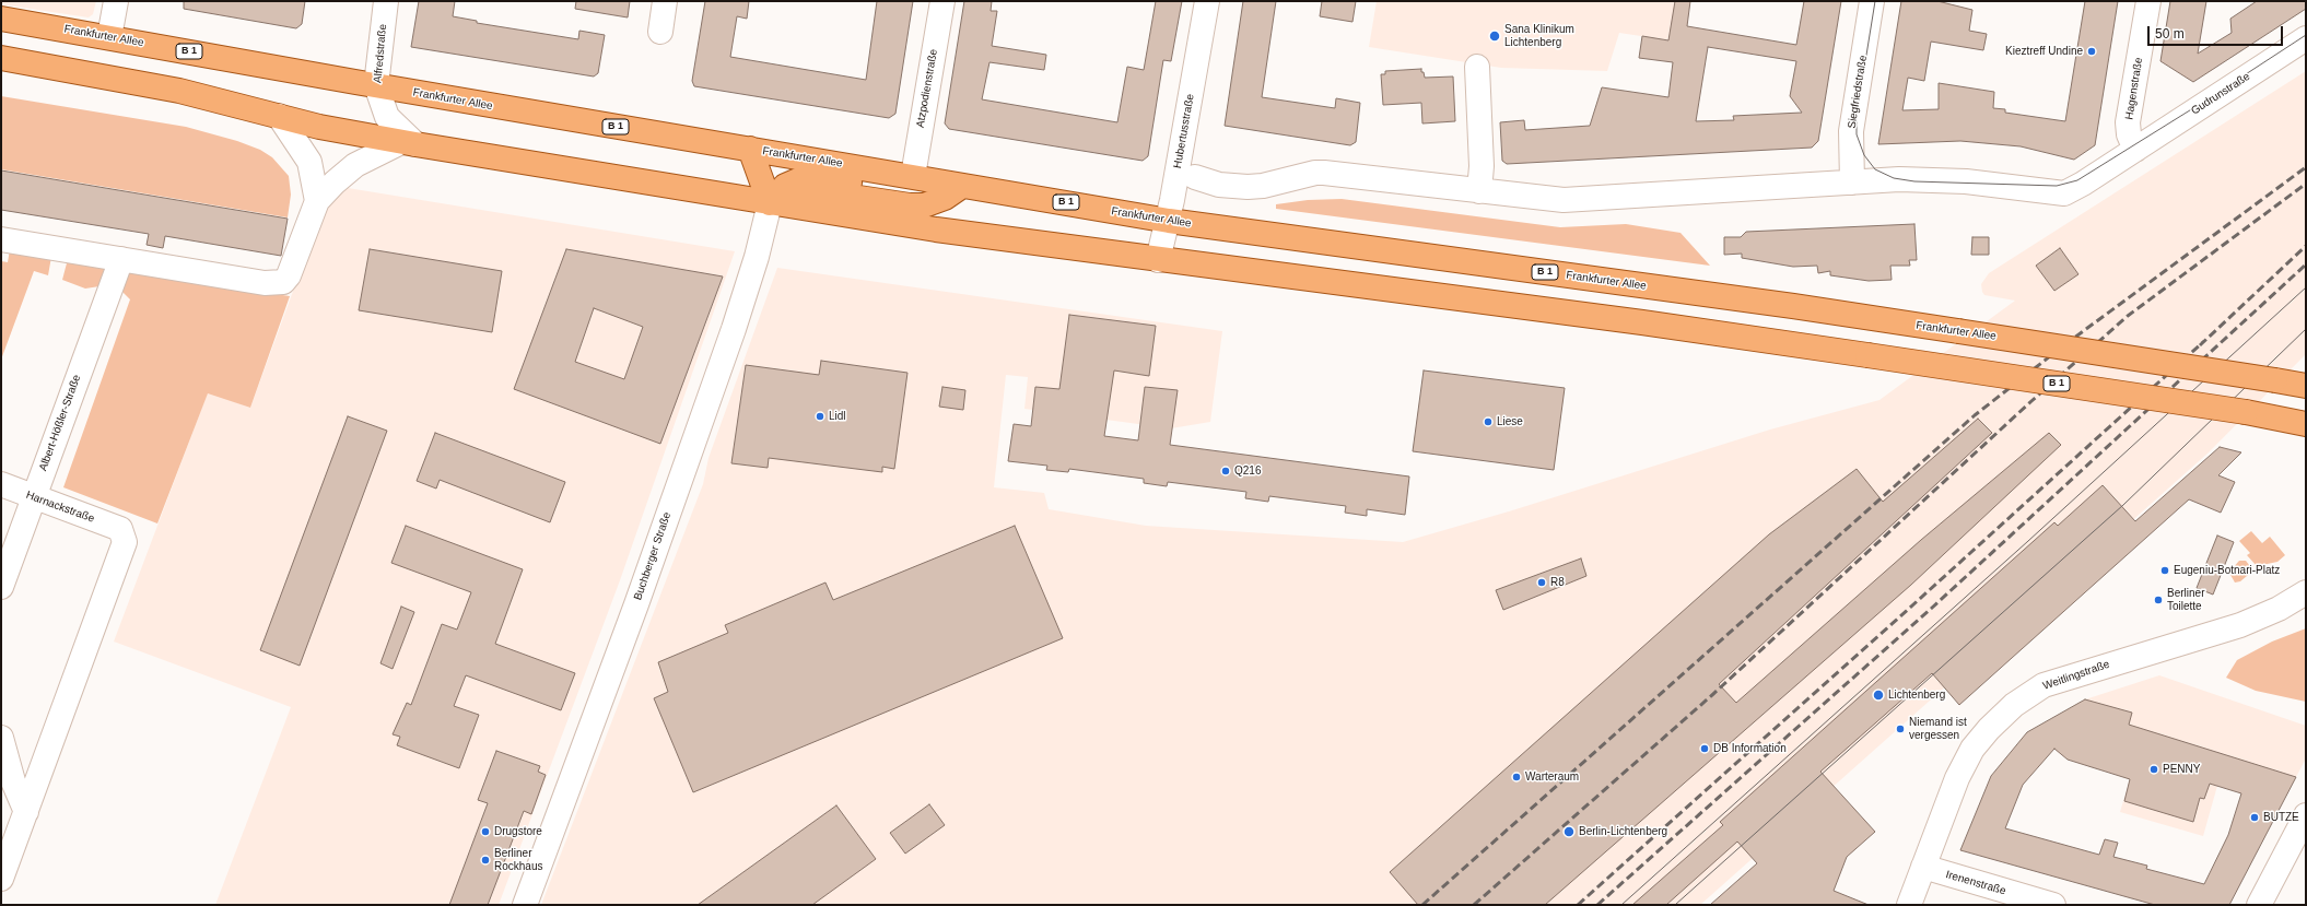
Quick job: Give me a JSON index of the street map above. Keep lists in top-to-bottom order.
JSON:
{
  "streets": {
    "main road": ["Frankfurter Allee", "B 1"],
    "street": [
      "Alfredstraße",
      "Atzpodienstraße",
      "Hagenstraße",
      "Siegfriedstraße",
      "Gudrunstraße",
      "Hubertusstraße",
      "Albert-Hößler-Straße",
      "Harnackstraße",
      "Buchberger Straße",
      "Weitlingstraße",
      "Irenenstraße"
    ]
  },
  "crossings": [
    ["Frankfurter Allee", "Alfredstraße"],
    ["Frankfurter Allee", "Atzpodienstraße"],
    ["Frankfurter Allee", "Hubertusstraße"],
    ["B 1", "Alfredstraße"],
    ["B 1", "Hubertusstraße"],
    ["B 1", "Buchberger Straße"],
    ["Hagenstraße", "Gudrunstraße"],
    ["Albert-Hößler-Straße", "Harnackstraße"],
    ["Weitlingstraße", "Irenenstraße"]
  ],
  "places": [
    "Sana Klinikum Lichtenberg",
    "Kieztreff Undine",
    "Lidl",
    "Liese",
    "Q216",
    "Eugeniu-Botnari-Platz",
    "R8",
    "Berliner Toilette",
    "Lichtenberg",
    "Niemand ist vergessen",
    "DB Information",
    "PENNY",
    "Warteraum",
    "BUTZE",
    "Drugstore",
    "Berlin-Lichtenberg",
    "Berliner Rockhaus"
  ],
  "scale_bar": "50 m"
}
